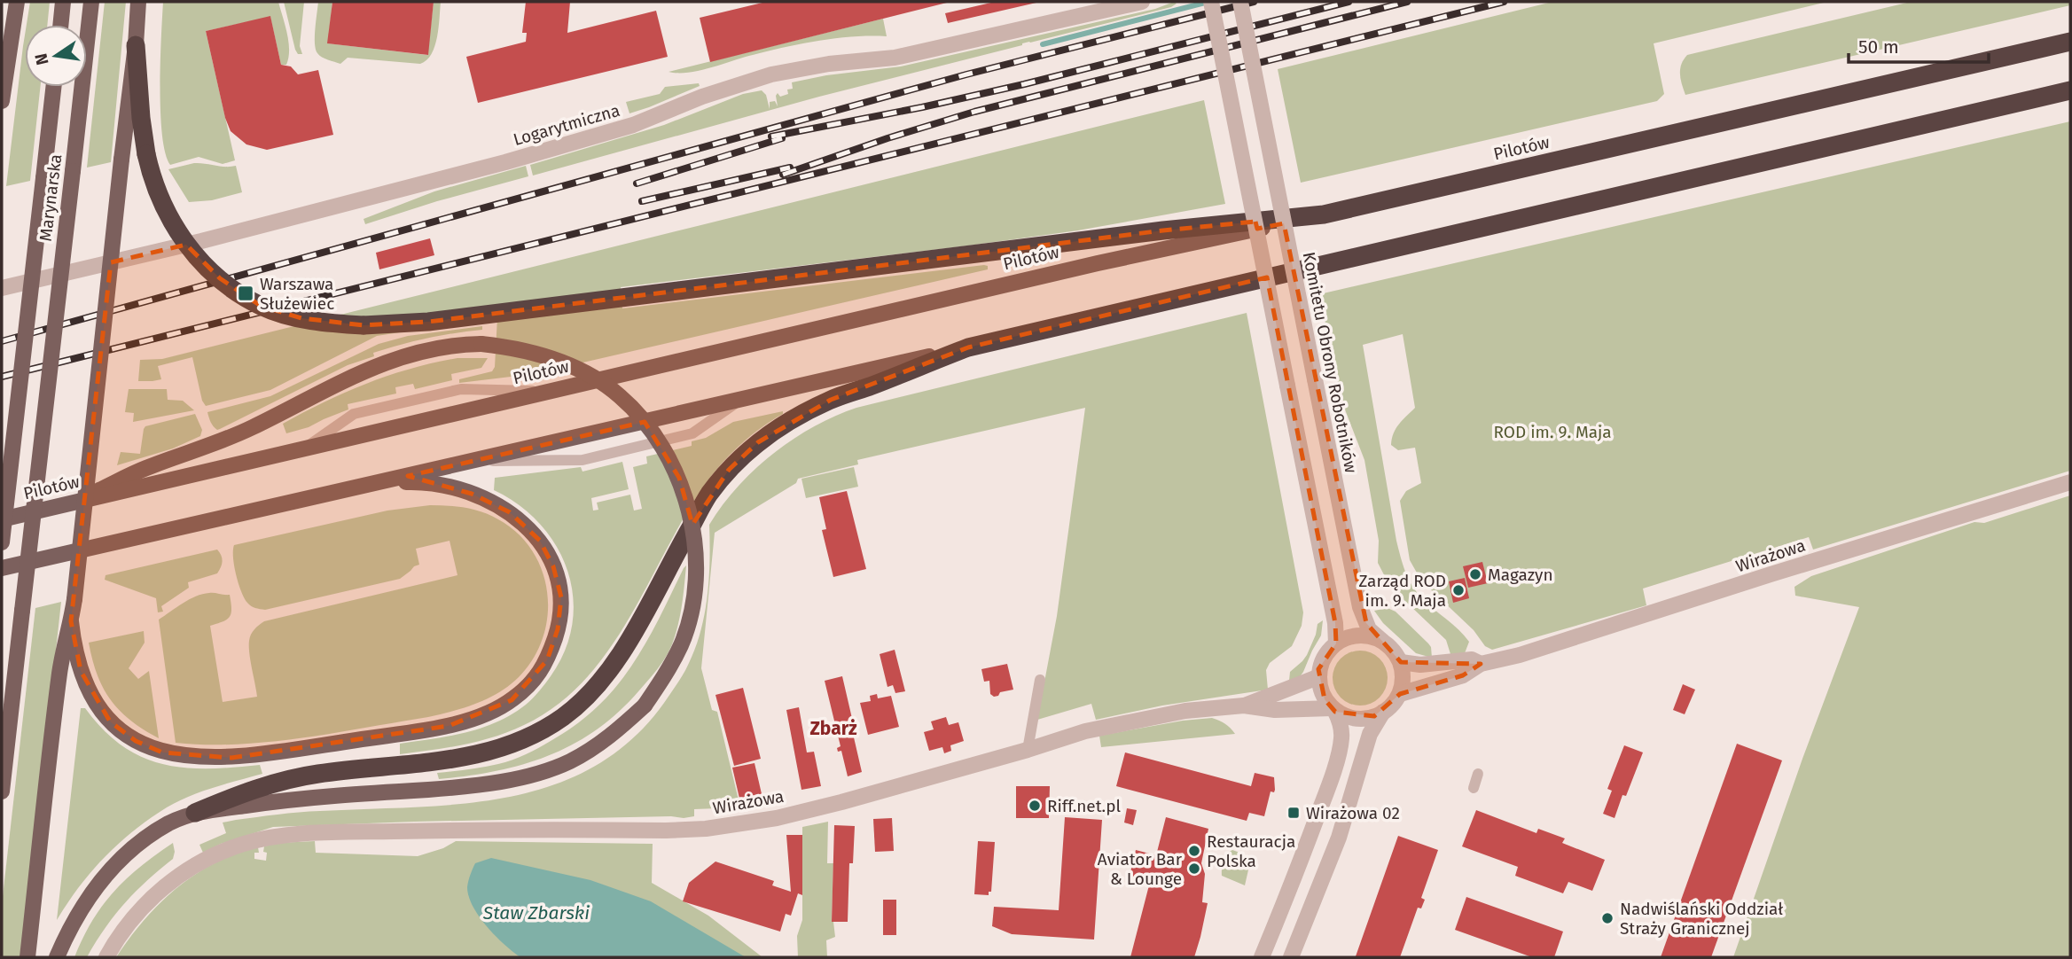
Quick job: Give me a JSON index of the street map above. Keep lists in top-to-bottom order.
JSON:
{
  "streets": {
    "highway": ["Pilotów"],
    "main road": ["Marynarska"],
    "street": ["Logarytmiczna", "Komitetu Obrony Robotników", "Wirażowa"]
  },
  "crossings": [
    ["Komitetu Obrony Robotników", "Wirażowa"]
  ],
  "districts": ["Zbarż"],
  "water": ["Staw Zbarski"],
  "parks": ["ROD im. 9. Maja"],
  "places": {
    "transit": ["Warszawa Służewiec", "Wirażowa 02"],
    "other": [
      "Magazyn",
      "Zarząd ROD im. 9. Maja",
      "Riff.net.pl",
      "Restauracja Polska",
      "Aviator Bar & Lounge",
      "Nadwiślański Oddział Straży Granicznej"
    ]
  },
  "scale_bar": "50 m",
  "north": "left"
}
